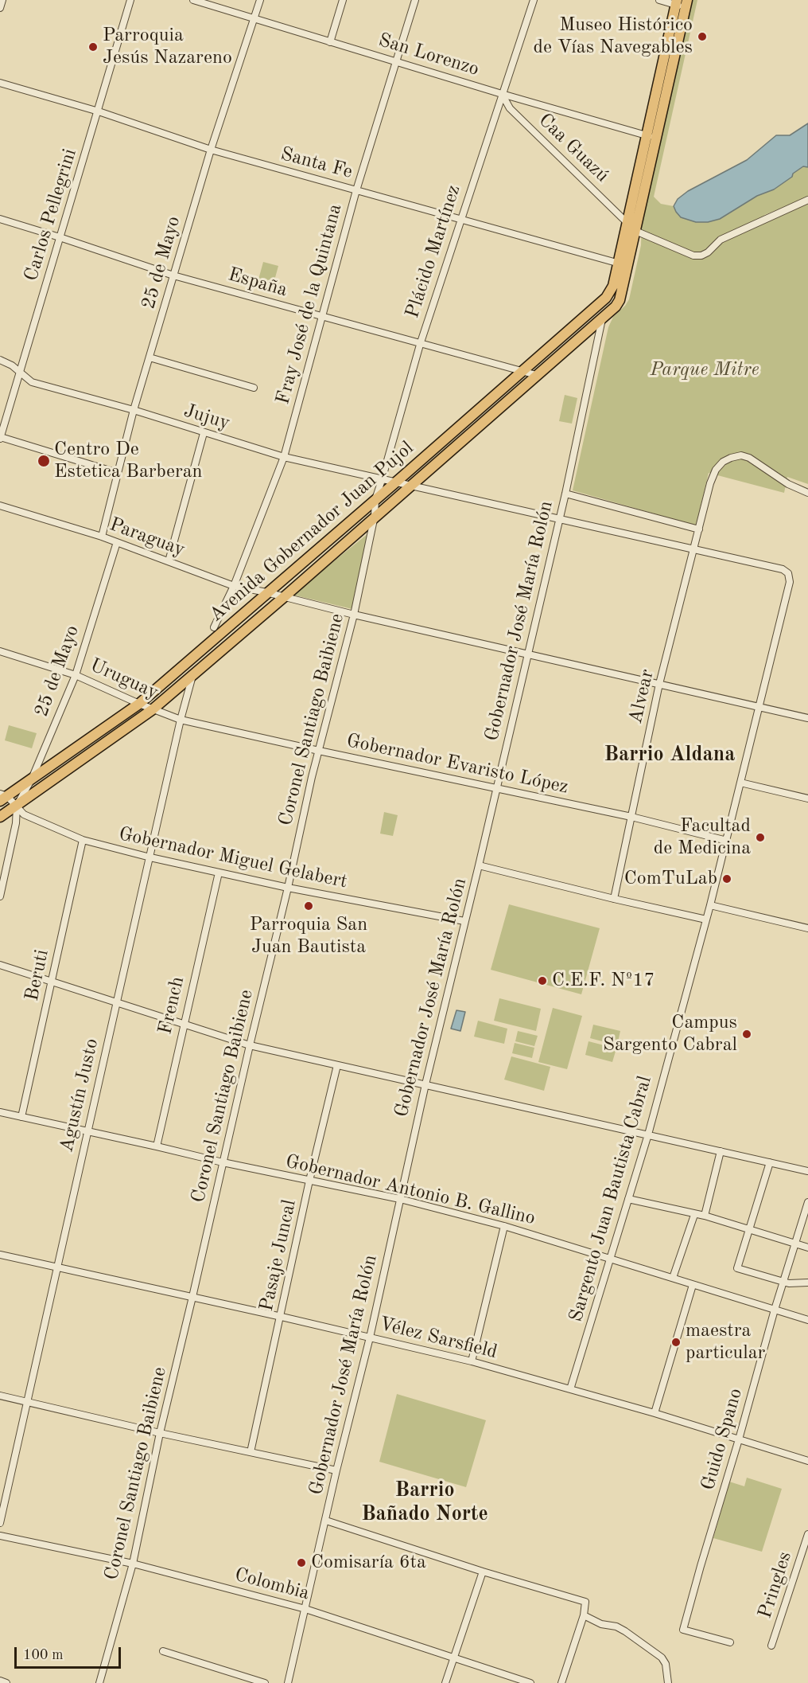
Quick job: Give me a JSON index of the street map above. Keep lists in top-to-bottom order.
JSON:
{
  "streets": {
    "main road": ["Avenida Gobernador Juan Pujol"],
    "street": [
      "San Lorenzo",
      "Caa Guazú",
      "Santa Fe",
      "Carlos Pellegrini",
      "Plácido Martínez",
      "25 de Mayo",
      "España",
      "Fray José de la Quintana",
      "Jujuy",
      "Paraguay",
      "Gobernador José María Rolón",
      "Uruguay",
      "Alvear",
      "Coronel Santiago Baibiene",
      "Gobernador Evaristo López",
      "Gobernador Miguel Gelabert",
      "Beruti",
      "French",
      "Agustín Justo",
      "Gobernador Antonio B. Gallino",
      "Sargento Juan Bautista Cabral",
      "Pasaje Juncal",
      "Vélez Sarsfield",
      "Guido Spano",
      "Colombia",
      "Pringles"
    ]
  },
  "crossings": [
    ["San Lorenzo", "Caa Guazú"],
    ["San Lorenzo", "Plácido Martínez"],
    ["San Lorenzo", "25 de Mayo"],
    ["San Lorenzo", "Fray José de la Quintana"],
    ["Caa Guazú", "Plácido Martínez"],
    ["Santa Fe", "Carlos Pellegrini"],
    ["Santa Fe", "Plácido Martínez"],
    ["Santa Fe", "25 de Mayo"],
    ["Santa Fe", "Fray José de la Quintana"],
    ["Santa Fe", "Avenida Gobernador Juan Pujol"],
    ["Carlos Pellegrini", "España"],
    ["Carlos Pellegrini", "Jujuy"],
    ["Plácido Martínez", "España"],
    ["Plácido Martínez", "Jujuy"],
    ["Plácido Martínez", "Avenida Gobernador Juan Pujol"],
    ["Plácido Martínez", "Coronel Santiago Baibiene"],
    ["25 de Mayo", "España"],
    ["25 de Mayo", "Jujuy"],
    ["25 de Mayo", "Avenida Gobernador Juan Pujol"],
    ["25 de Mayo", "Paraguay"],
    ["25 de Mayo", "Uruguay"],
    ["25 de Mayo", "Gobernador Miguel Gelabert"],
    ["España", "Fray José de la Quintana"],
    ["España", "Avenida Gobernador Juan Pujol"],
    ["Fray José de la Quintana", "Jujuy"],
    ["Fray José de la Quintana", "Paraguay"],
    ["Jujuy", "Avenida Gobernador Juan Pujol"],
    ["Jujuy", "Gobernador José María Rolón"],
    ["Jujuy", "Alvear"],
    ["Jujuy", "Sargento Juan Bautista Cabral"],
    ["Avenida Gobernador Juan Pujol", "Paraguay"],
    ["Avenida Gobernador Juan Pujol", "Gobernador José María Rolón"],
    ["Avenida Gobernador Juan Pujol", "Uruguay"],
    ["Avenida Gobernador Juan Pujol", "Coronel Santiago Baibiene"],
    ["Avenida Gobernador Juan Pujol", "Gobernador Miguel Gelabert"],
    ["Avenida Gobernador Juan Pujol", "Agustín Justo"],
    ["Paraguay", "Gobernador José María Rolón"],
    ["Paraguay", "Alvear"],
    ["Paraguay", "Coronel Santiago Baibiene"],
    ["Paraguay", "Sargento Juan Bautista Cabral"],
    ["Gobernador José María Rolón", "Gobernador Evaristo López"],
    ["Gobernador José María Rolón", "Gobernador Miguel Gelabert"],
    ["Gobernador José María Rolón", "Gobernador Antonio B. Gallino"],
    ["Gobernador José María Rolón", "Vélez Sarsfield"],
    ["Gobernador José María Rolón", "Colombia"],
    ["Uruguay", "Gobernador Evaristo López"],
    ["Uruguay", "Agustín Justo"],
    ["Alvear", "Gobernador Evaristo López"],
    ["Coronel Santiago Baibiene", "Gobernador Evaristo López"],
    ["Coronel Santiago Baibiene", "Gobernador Miguel Gelabert"],
    ["Coronel Santiago Baibiene", "Gobernador Antonio B. Gallino"],
    ["Coronel Santiago Baibiene", "Vélez Sarsfield"],
    ["Coronel Santiago Baibiene", "Colombia"],
    ["Gobernador Evaristo López", "Agustín Justo"],
    ["Gobernador Evaristo López", "Sargento Juan Bautista Cabral"],
    ["Gobernador Miguel Gelabert", "Beruti"],
    ["Gobernador Miguel Gelabert", "French"],
    ["Gobernador Miguel Gelabert", "Agustín Justo"],
    ["Beruti", "Gobernador Antonio B. Gallino"],
    ["French", "Gobernador Antonio B. Gallino"],
    ["Agustín Justo", "Gobernador Antonio B. Gallino"],
    ["Agustín Justo", "Vélez Sarsfield"],
    ["Gobernador Antonio B. Gallino", "Sargento Juan Bautista Cabral"],
    ["Gobernador Antonio B. Gallino", "Pasaje Juncal"],
    ["Gobernador Antonio B. Gallino", "Guido Spano"],
    ["Sargento Juan Bautista Cabral", "Vélez Sarsfield"],
    ["Pasaje Juncal", "Vélez Sarsfield"],
    ["Vélez Sarsfield", "Guido Spano"]
  ],
  "districts": ["Barrio Aldana", "Barrio Bañado Norte"],
  "parks": ["Parque Mitre"],
  "places": [
    "Museo Histórico de Vías Navegables",
    "Parroquia Jesús Nazareno",
    "Centro De Estetica Barberan",
    "Facultad de Medicina",
    "ComTuLab",
    "Parroquia San Juan Bautista",
    "C.E.F. Nº17",
    "Campus Sargento Cabral",
    "maestra particular",
    "Comisaría 6ta"
  ],
  "scale_bar": "100 m"
}
